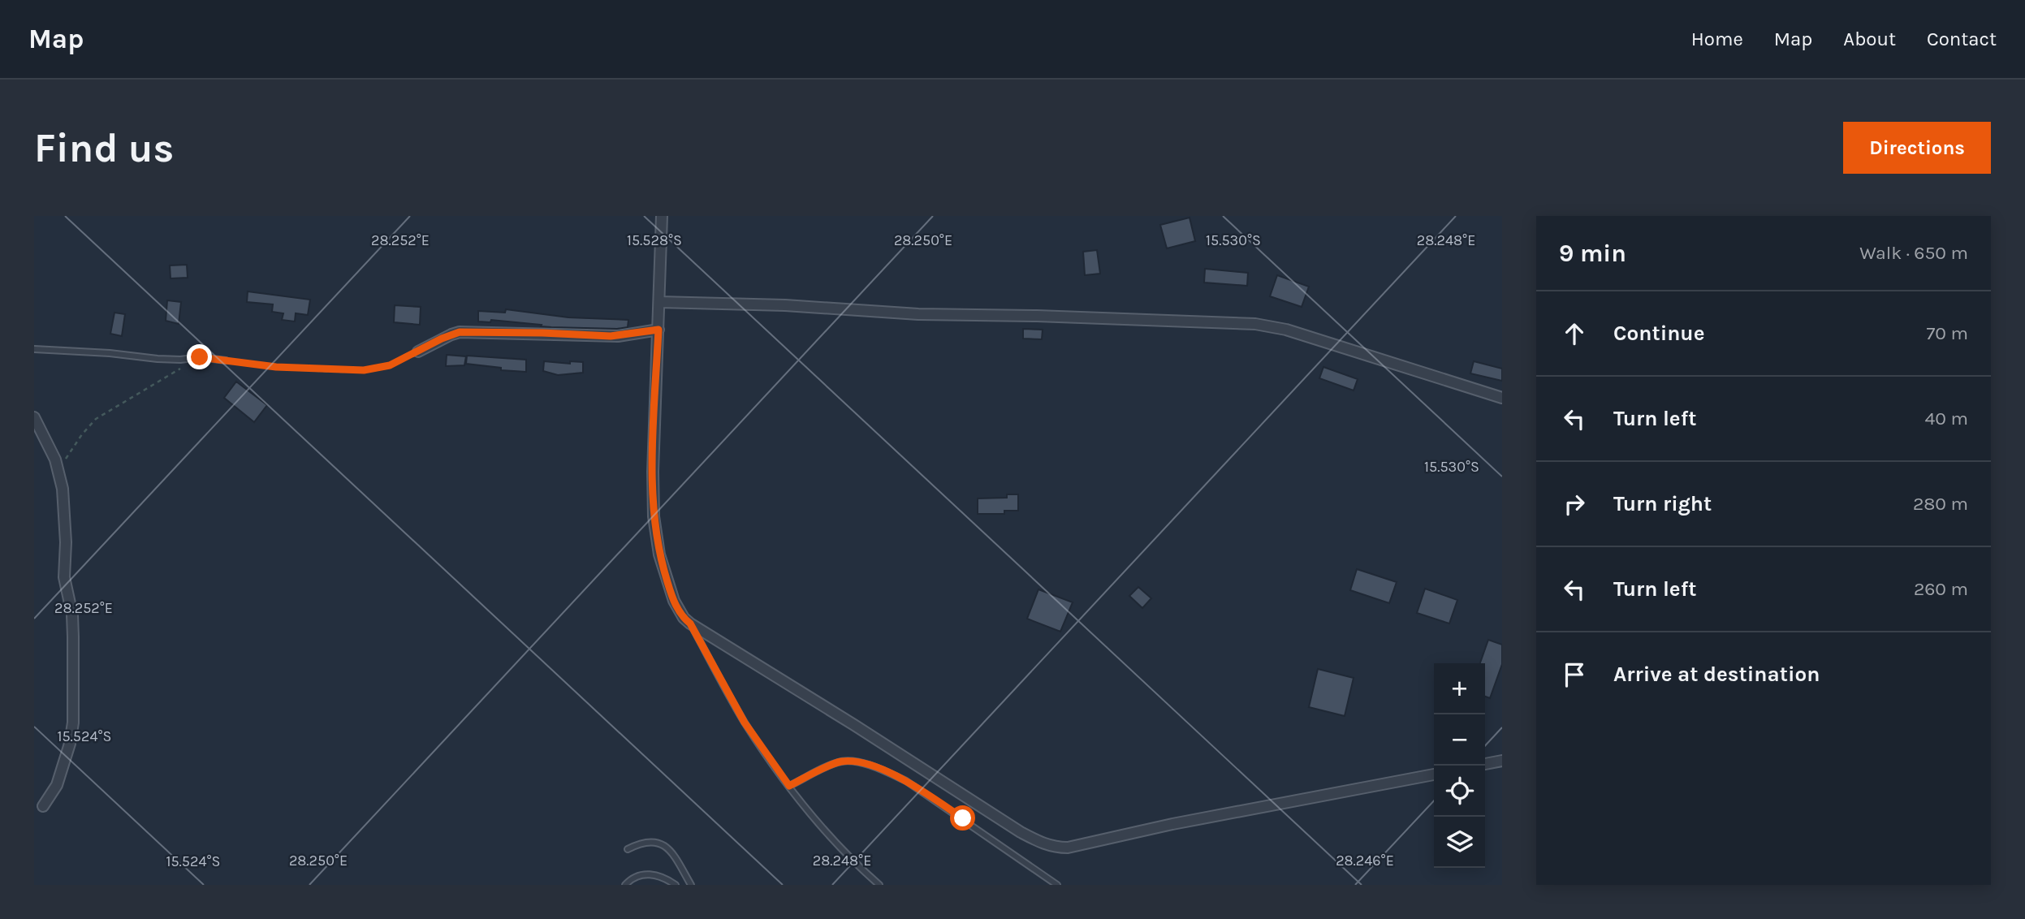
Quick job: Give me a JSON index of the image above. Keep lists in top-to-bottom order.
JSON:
{
  "page": {
    "header": "Map",
    "nav": [
      "Home",
      "Map",
      "About",
      "Contact"
    ],
    "buttons": "Directions",
    "title": "Find us",
    "heading": ["9 min", "Walk · 650 m"],
    "list": [
      ["Continue", "70 m"],
      ["Turn left", "40 m"],
      ["Turn right", "280 m"],
      ["Turn left", "260 m"],
      "Arrive at destination"
    ],
    "map_buttons": ["+", "−"]
  },
  "coordinates": [
    "15.528°S",
    "15.530°S",
    "28.252°E",
    "28.250°E",
    "28.248°E",
    "15.524°S",
    "28.246°E"
  ]
}
